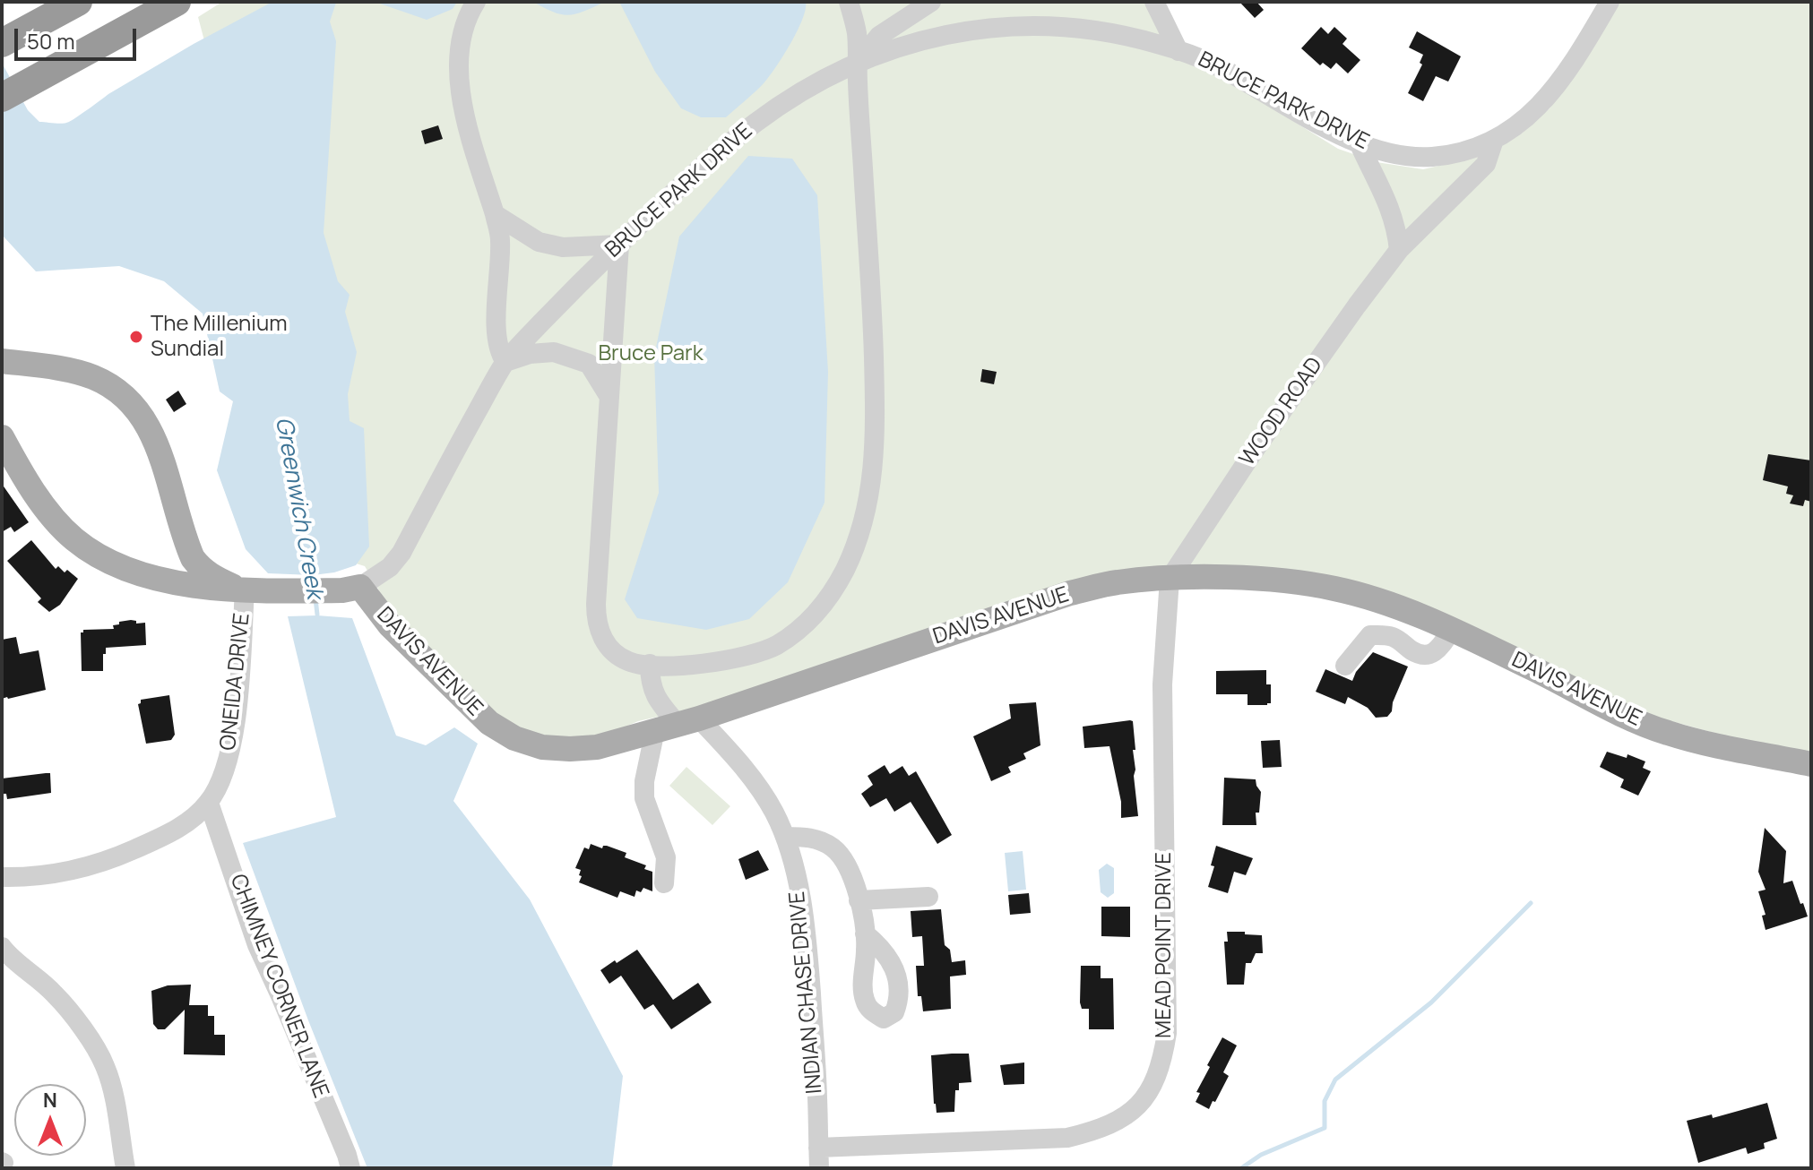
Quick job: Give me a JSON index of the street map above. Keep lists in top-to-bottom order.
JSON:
{
  "streets": {
    "main road": ["DAVIS AVENUE"],
    "street": [
      "BRUCE PARK DRIVE",
      "WOOD ROAD",
      "ONEIDA DRIVE",
      "MEAD POINT DRIVE",
      "CHIMNEY CORNER LANE",
      "INDIAN CHASE DRIVE"
    ]
  },
  "crossings": [
    ["BRUCE PARK DRIVE", "WOOD ROAD"],
    ["BRUCE PARK DRIVE", "DAVIS AVENUE"],
    ["WOOD ROAD", "DAVIS AVENUE"],
    ["WOOD ROAD", "MEAD POINT DRIVE"],
    ["DAVIS AVENUE", "MEAD POINT DRIVE"],
    ["DAVIS AVENUE", "INDIAN CHASE DRIVE"],
    ["ONEIDA DRIVE", "CHIMNEY CORNER LANE"],
    ["MEAD POINT DRIVE", "INDIAN CHASE DRIVE"]
  ],
  "water": ["Greenwich Creek"],
  "parks": ["Bruce Park"],
  "places": ["The Millenium Sundial"],
  "scale_bar": "50 m",
  "north": "top"
}
